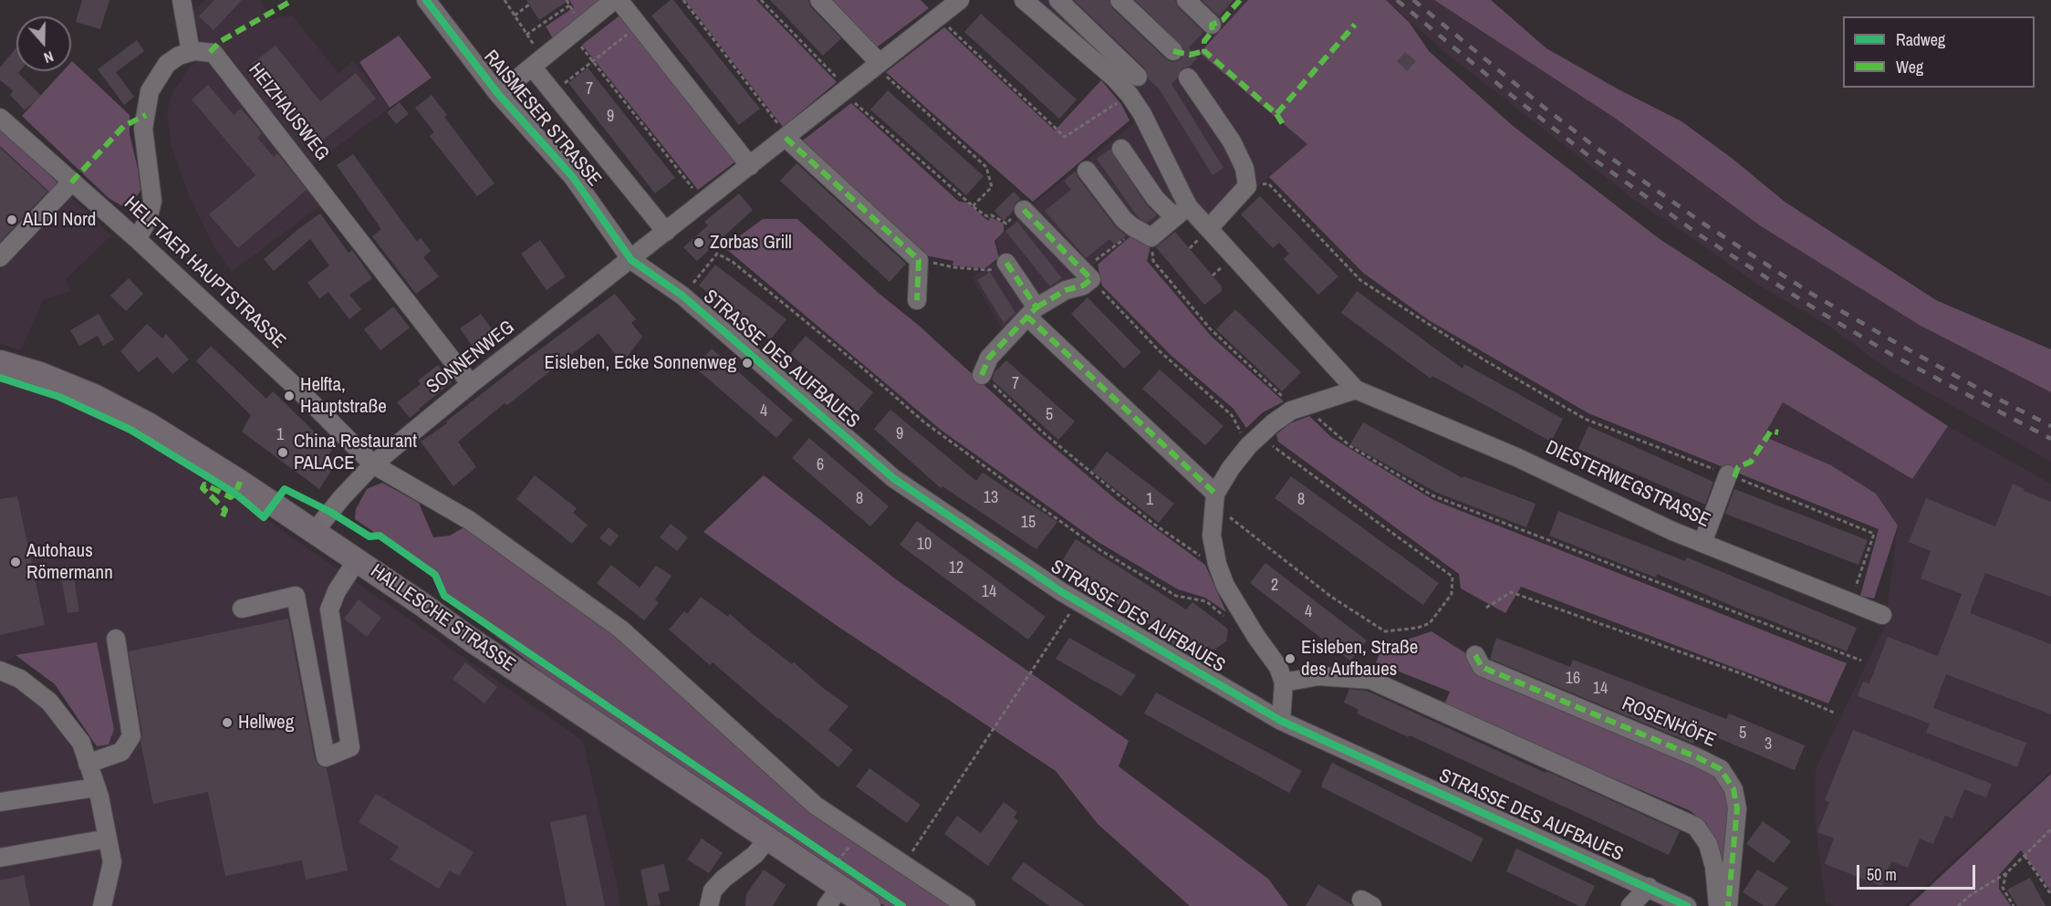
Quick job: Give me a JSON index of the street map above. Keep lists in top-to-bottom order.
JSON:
{
  "streets": {
    "main road": ["HALLESCHE STRASSE"],
    "street": [
      "HEIZHAUSWEG",
      "RAISMESER STRASSE",
      "HELFTAER HAUPTSTRASSE",
      "SONNENWEG",
      "STRASSE DES AUFBAUES",
      "DIESTERWEGSTRASSE",
      "ROSENHÖFE"
    ]
  },
  "crossings": [
    ["HEIZHAUSWEG", "SONNENWEG"],
    ["RAISMESER STRASSE", "SONNENWEG"],
    ["RAISMESER STRASSE", "STRASSE DES AUFBAUES"],
    ["HELFTAER HAUPTSTRASSE", "SONNENWEG"],
    ["SONNENWEG", "STRASSE DES AUFBAUES"],
    ["SONNENWEG", "HALLESCHE STRASSE"]
  ],
  "places": [
    "ALDI Nord",
    "Zorbas Grill",
    "Eisleben, Ecke Sonnenweg",
    "Helfta, Hauptstraße",
    "China Restaurant PALACE",
    "Autohaus Römermann",
    "Eisleben, Straße des Aufbaues",
    "Hellweg"
  ],
  "house_numbers": [
    "7",
    "9",
    "7",
    "4",
    "5",
    "9",
    "1",
    "6",
    "13",
    "8",
    "1",
    "8",
    "15",
    "10",
    "12",
    "2",
    "14",
    "4",
    "16",
    "14",
    "5",
    "3"
  ],
  "legend": ["Radweg", "Weg"],
  "scale_bar": "50 m",
  "north": "bottom"
}
